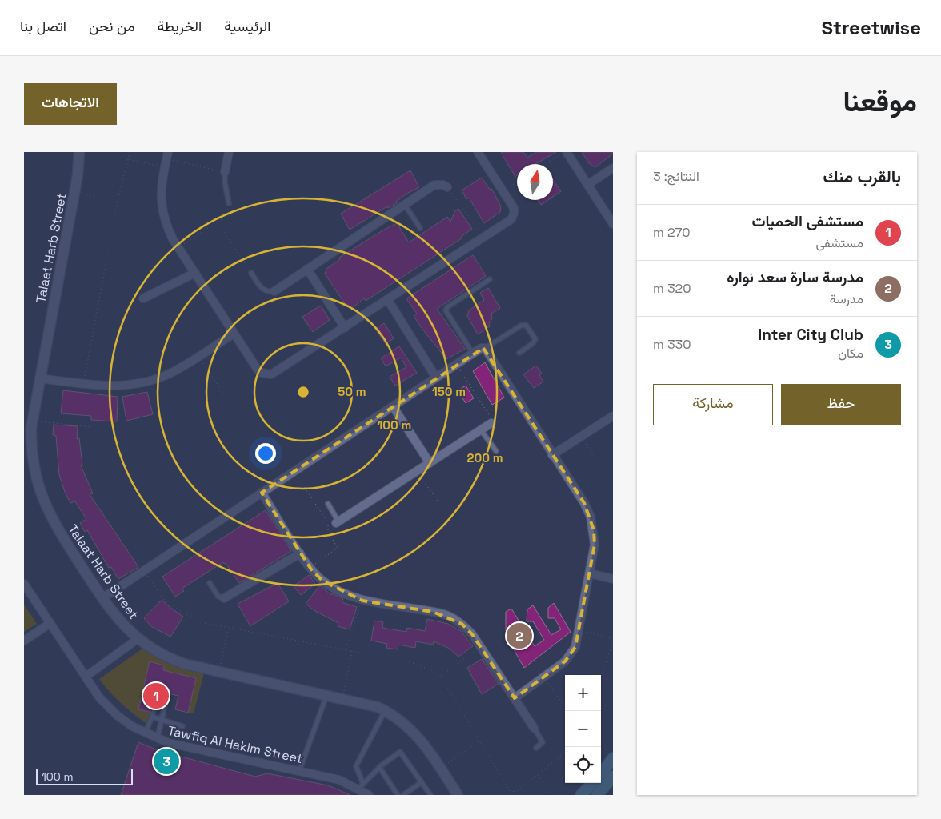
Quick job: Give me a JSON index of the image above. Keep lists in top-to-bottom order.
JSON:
{
  "streets": {
    "street": ["Talaat Harb Street", "Tawfiq Al Hakim Street"]
  },
  "scale_bar": "100 m",
  "north": "top",
  "page": {
    "header": "Streetwise",
    "nav": [
      "الرئيسية",
      "الخريطة",
      "من نحن",
      "اتصل بنا"
    ],
    "title": "موقعنا",
    "buttons": [
      "الاتجاهات",
      ["حفظ", "مشاركة"]
    ],
    "heading": ["بالقرب منك", "النتائج: 3"],
    "list": [
      {
        "mark": "1",
        "name": "مستشفى الحميات",
        "note": "مستشفى",
        "value": "270 m"
      },
      {
        "mark": "2",
        "name": "مدرسة سارة سعد نواره",
        "note": "مدرسة",
        "value": "320 m"
      },
      {
        "mark": "3",
        "name": "Inter City Club",
        "note": "مكان",
        "value": "330 m"
      }
    ],
    "pins": ["2", "1", "3"],
    "map_buttons": ["+", "−"],
    "scale": "100 m"
  },
  "rings": [
    "50 m",
    "150 m",
    "100 m",
    "200 m"
  ]
}
